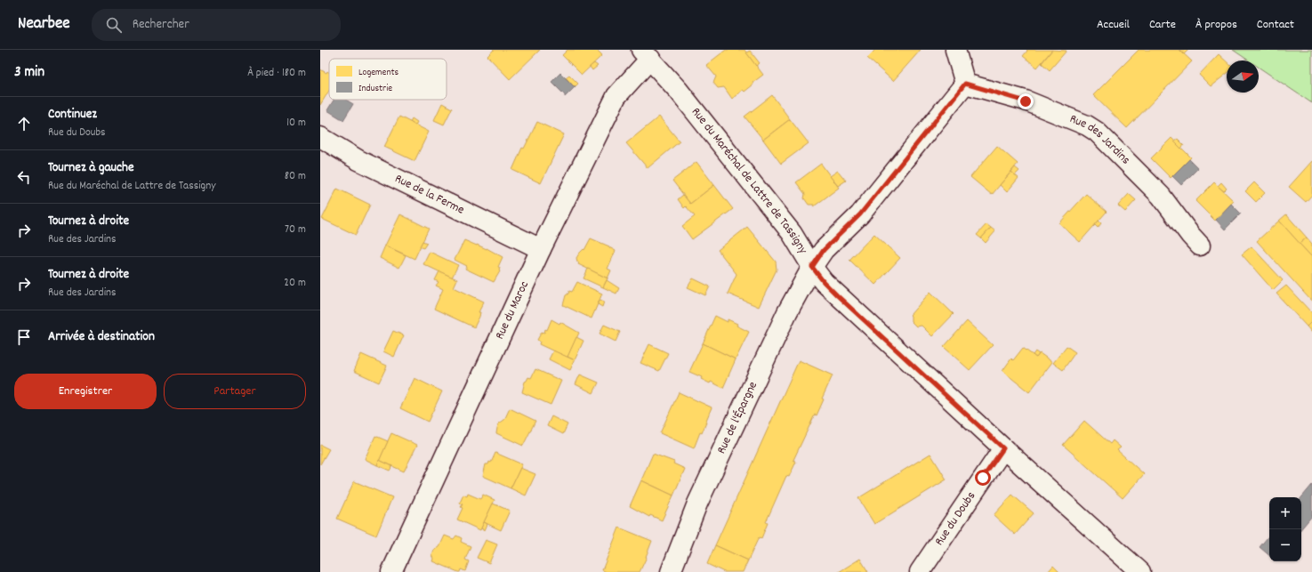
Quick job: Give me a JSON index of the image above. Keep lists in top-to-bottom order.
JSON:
{
  "streets": {
    "street": [
      "Rue des Jardins",
      "Rue du Maréchal de Lattre de Tassigny",
      "Rue de la Ferme",
      "Rue du Maroc",
      "Rue de l'Épargne",
      "Rue du Doubs"
    ]
  },
  "crossings": [
    ["Rue du Maréchal de Lattre de Tassigny", "Rue du Maroc"],
    ["Rue du Maréchal de Lattre de Tassigny", "Rue de l'Épargne"],
    ["Rue du Maréchal de Lattre de Tassigny", "Rue du Doubs"],
    ["Rue de la Ferme", "Rue du Maroc"]
  ],
  "legend": ["Logements", "Industrie"],
  "north": "right",
  "page": {
    "header": "Nearbee",
    "search": "Rechercher",
    "nav": [
      "Accueil",
      "Carte",
      "À propos",
      "Contact"
    ],
    "heading": ["3 min", "À pied · 180 m"],
    "list": [
      ["Continuez", "Rue du Doubs", "10 m"],
      ["Tournez à gauche", "Rue du Maréchal de Lattre de Tassigny", "80 m"],
      ["Tournez à droite", "Rue des Jardins", "70 m"],
      ["Tournez à droite", "Rue des Jardins", "20 m"],
      "Arrivée à destination"
    ],
    "buttons": ["Enregistrer", "Partager"],
    "map_buttons": ["+", "−"]
  }
}
